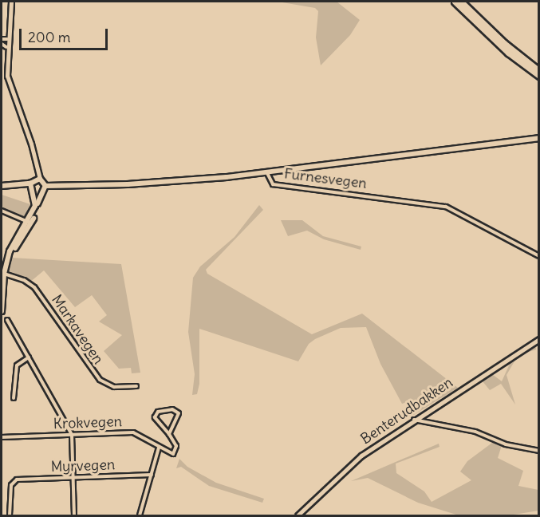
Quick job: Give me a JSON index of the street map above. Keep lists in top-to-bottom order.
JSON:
{
  "streets": {
    "main road": ["Furnesvegen", "Benterudbakken"],
    "street": ["Markavegen", "Krokvegen", "Myrvegen"]
  },
  "scale_bar": "200 m"
}
